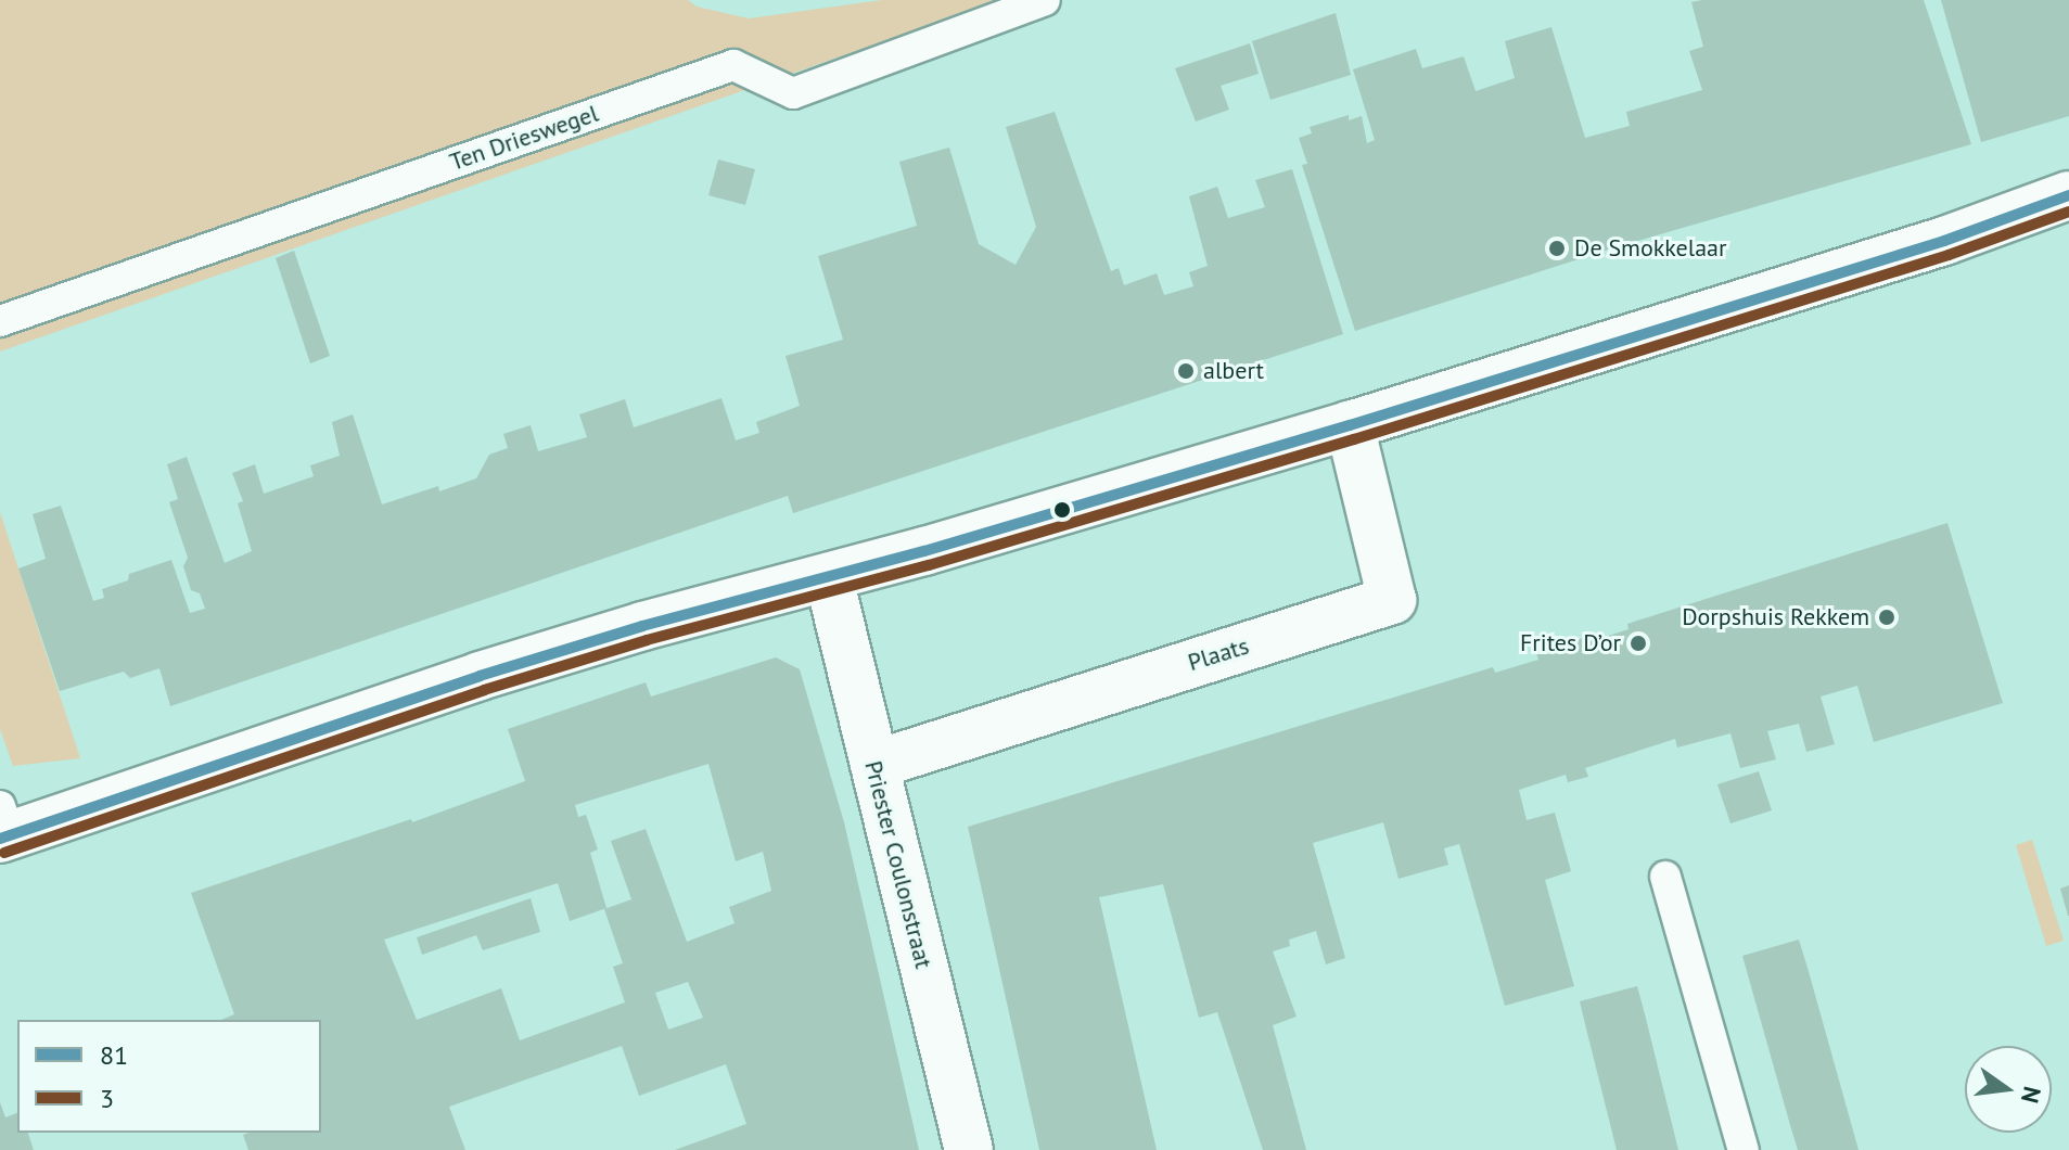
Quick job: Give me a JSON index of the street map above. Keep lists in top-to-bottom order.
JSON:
{
  "streets": {
    "main road": ["Plaats", "Priester Coulonstraat"],
    "lane": ["Ten Drieswegel"]
  },
  "crossings": [
    ["Plaats", "Priester Coulonstraat"]
  ],
  "places": [
    "De Smokkelaar",
    "albert",
    "Dorpshuis Rekkem",
    "Frites D’or"
  ],
  "lines": ["transit line 81", "transit line 3"],
  "legend": ["81", "3"],
  "north": "right"
}
